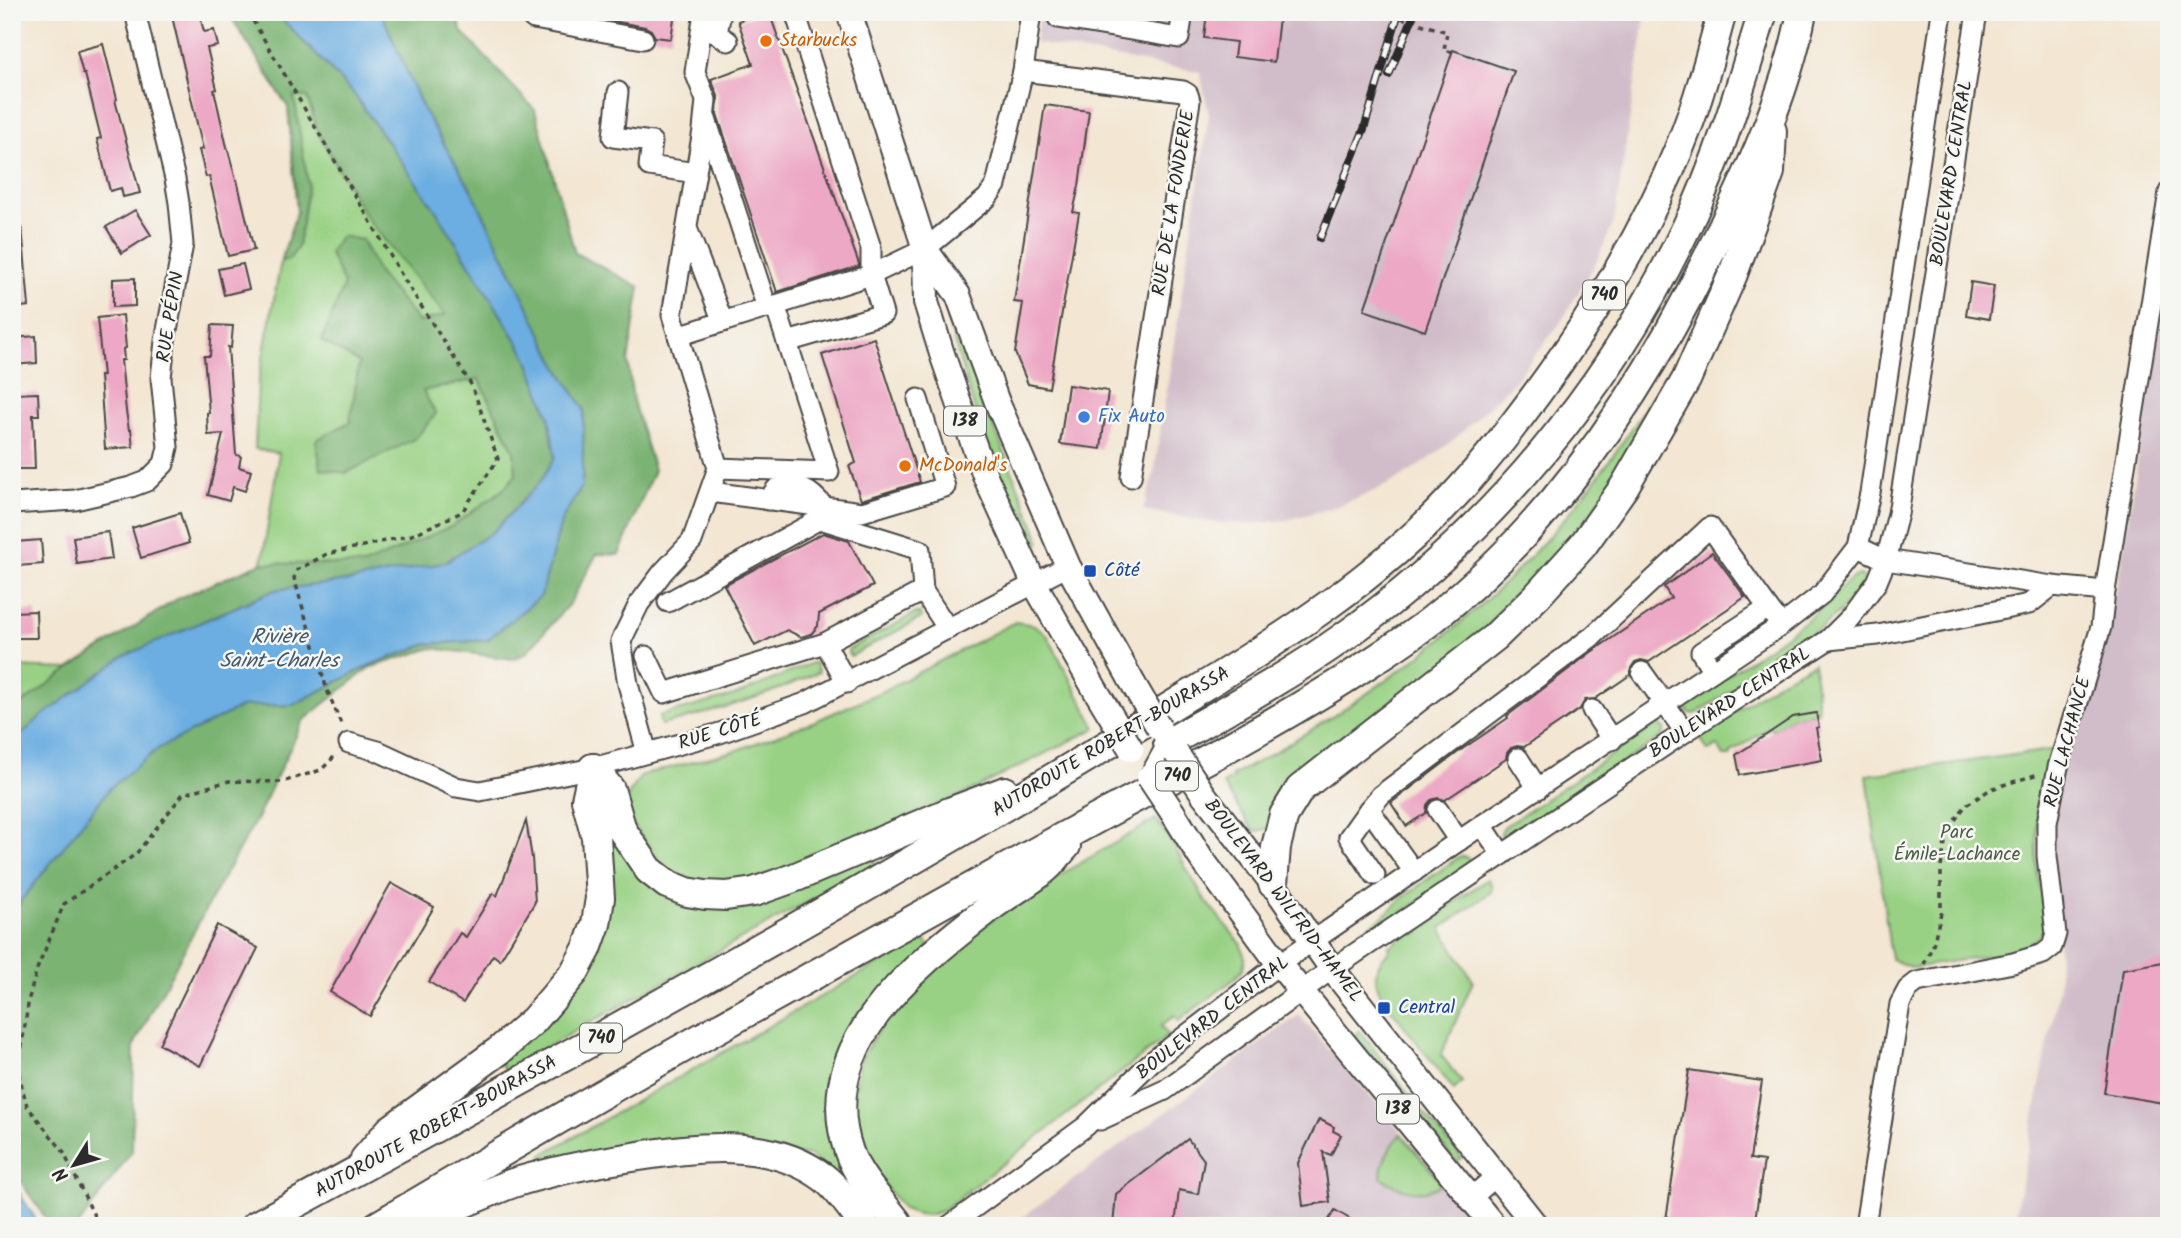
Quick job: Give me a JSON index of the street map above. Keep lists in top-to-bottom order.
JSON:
{
  "streets": {
    "highway": ["740", "AUTOROUTE ROBERT-BOURASSA"],
    "main road": ["138", "BOULEVARD WILFRID-HAMEL"],
    "street": [
      "BOULEVARD CENTRAL",
      "RUE DE LA FONDERIE",
      "RUE PÉPIN",
      "RUE CÔTÉ",
      "RUE LACHANCE"
    ]
  },
  "crossings": [
    ["BOULEVARD CENTRAL", "BOULEVARD WILFRID-HAMEL"],
    ["RUE CÔTÉ", "BOULEVARD WILFRID-HAMEL"]
  ],
  "water": ["Rivière Saint-Charles"],
  "parks": ["Parc Émile-Lachance"],
  "places": {
    "other": ["Starbucks", "Fix Auto", "McDonald's"],
    "transit": ["Côté", "Central"]
  },
  "north": "bottom left"
}
